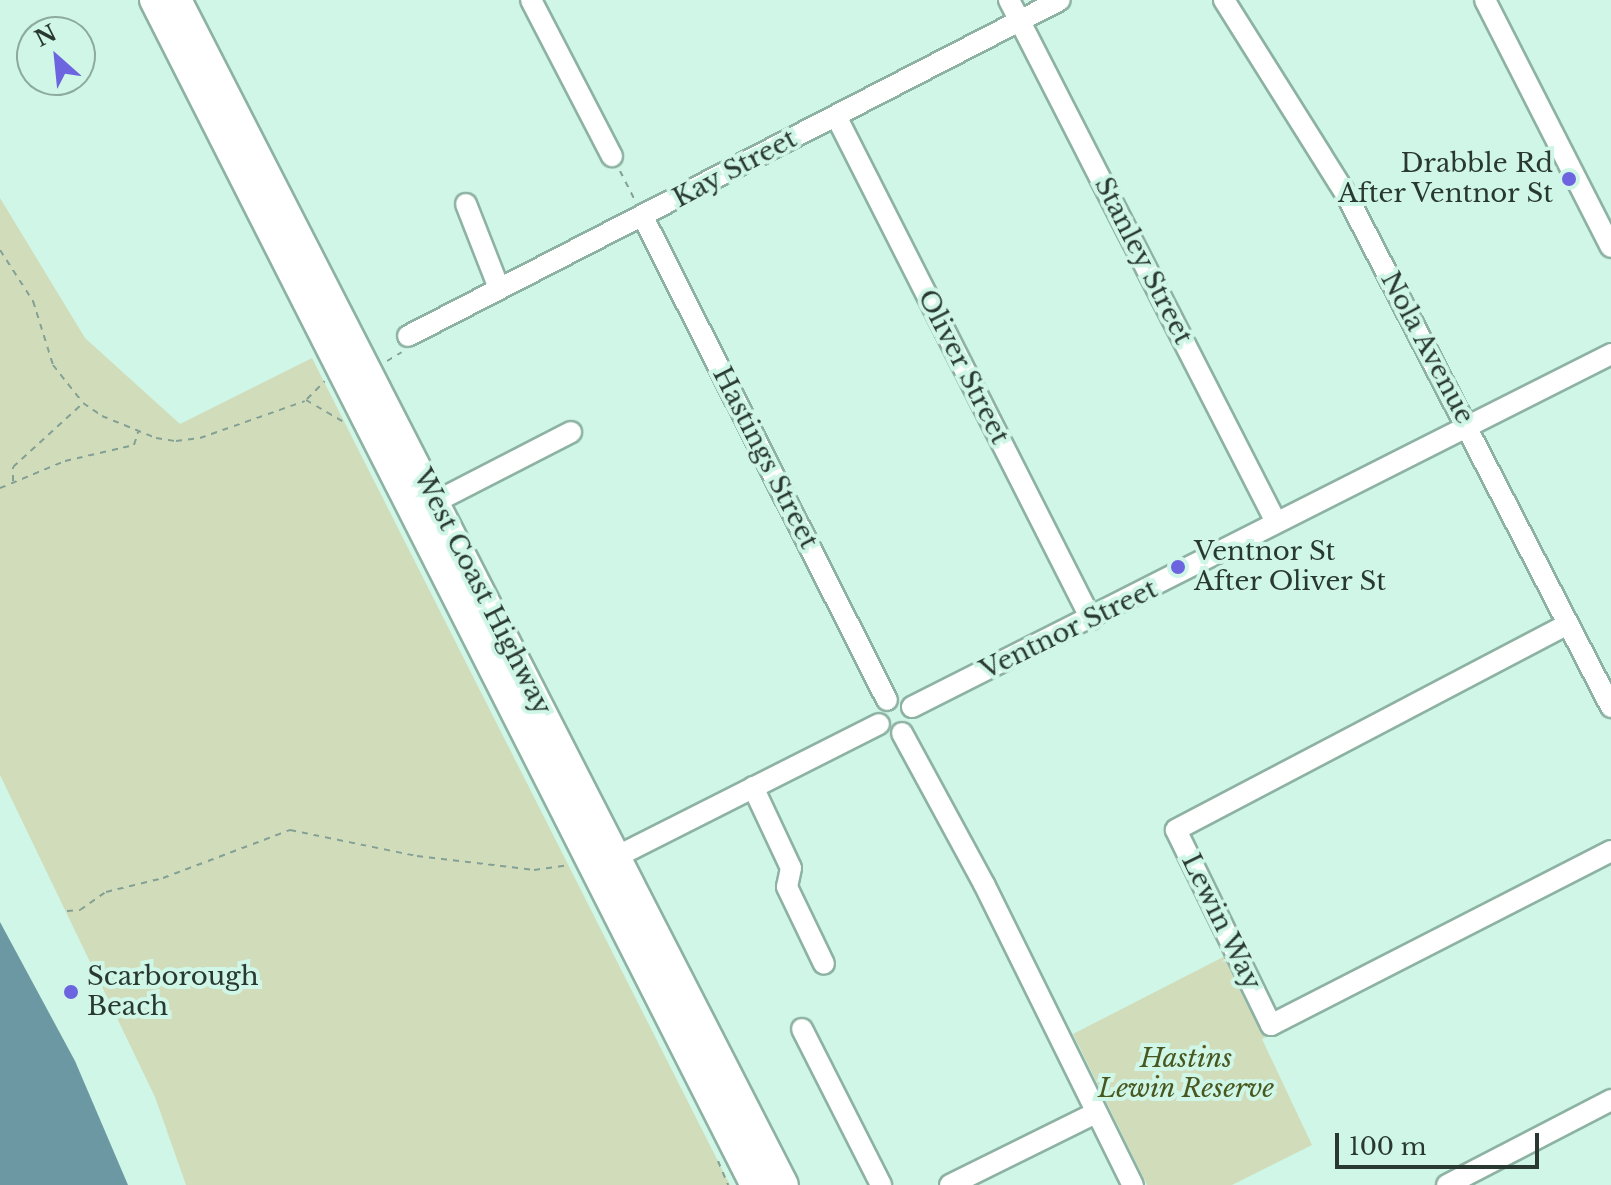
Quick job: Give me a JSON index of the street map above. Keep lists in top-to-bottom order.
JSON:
{
  "streets": {
    "highway": ["West Coast Highway"],
    "street": [
      "Kay Street",
      "Stanley Street",
      "Nola Avenue",
      "Oliver Street",
      "Hastings Street",
      "Ventnor Street",
      "Lewin Way"
    ]
  },
  "crossings": [
    ["Kay Street", "Stanley Street"],
    ["Kay Street", "Oliver Street"],
    ["Kay Street", "Hastings Street"],
    ["Stanley Street", "Ventnor Street"],
    ["Nola Avenue", "Ventnor Street"],
    ["Nola Avenue", "Lewin Way"],
    ["Oliver Street", "Ventnor Street"],
    ["Hastings Street", "Ventnor Street"]
  ],
  "parks": ["Hastins Lewin Reserve"],
  "places": ["Drabble Rd After Ventnor St", "Ventnor St After Oliver St", "Scarborough Beach"],
  "scale_bar": "100 m",
  "north": "top left"
}
